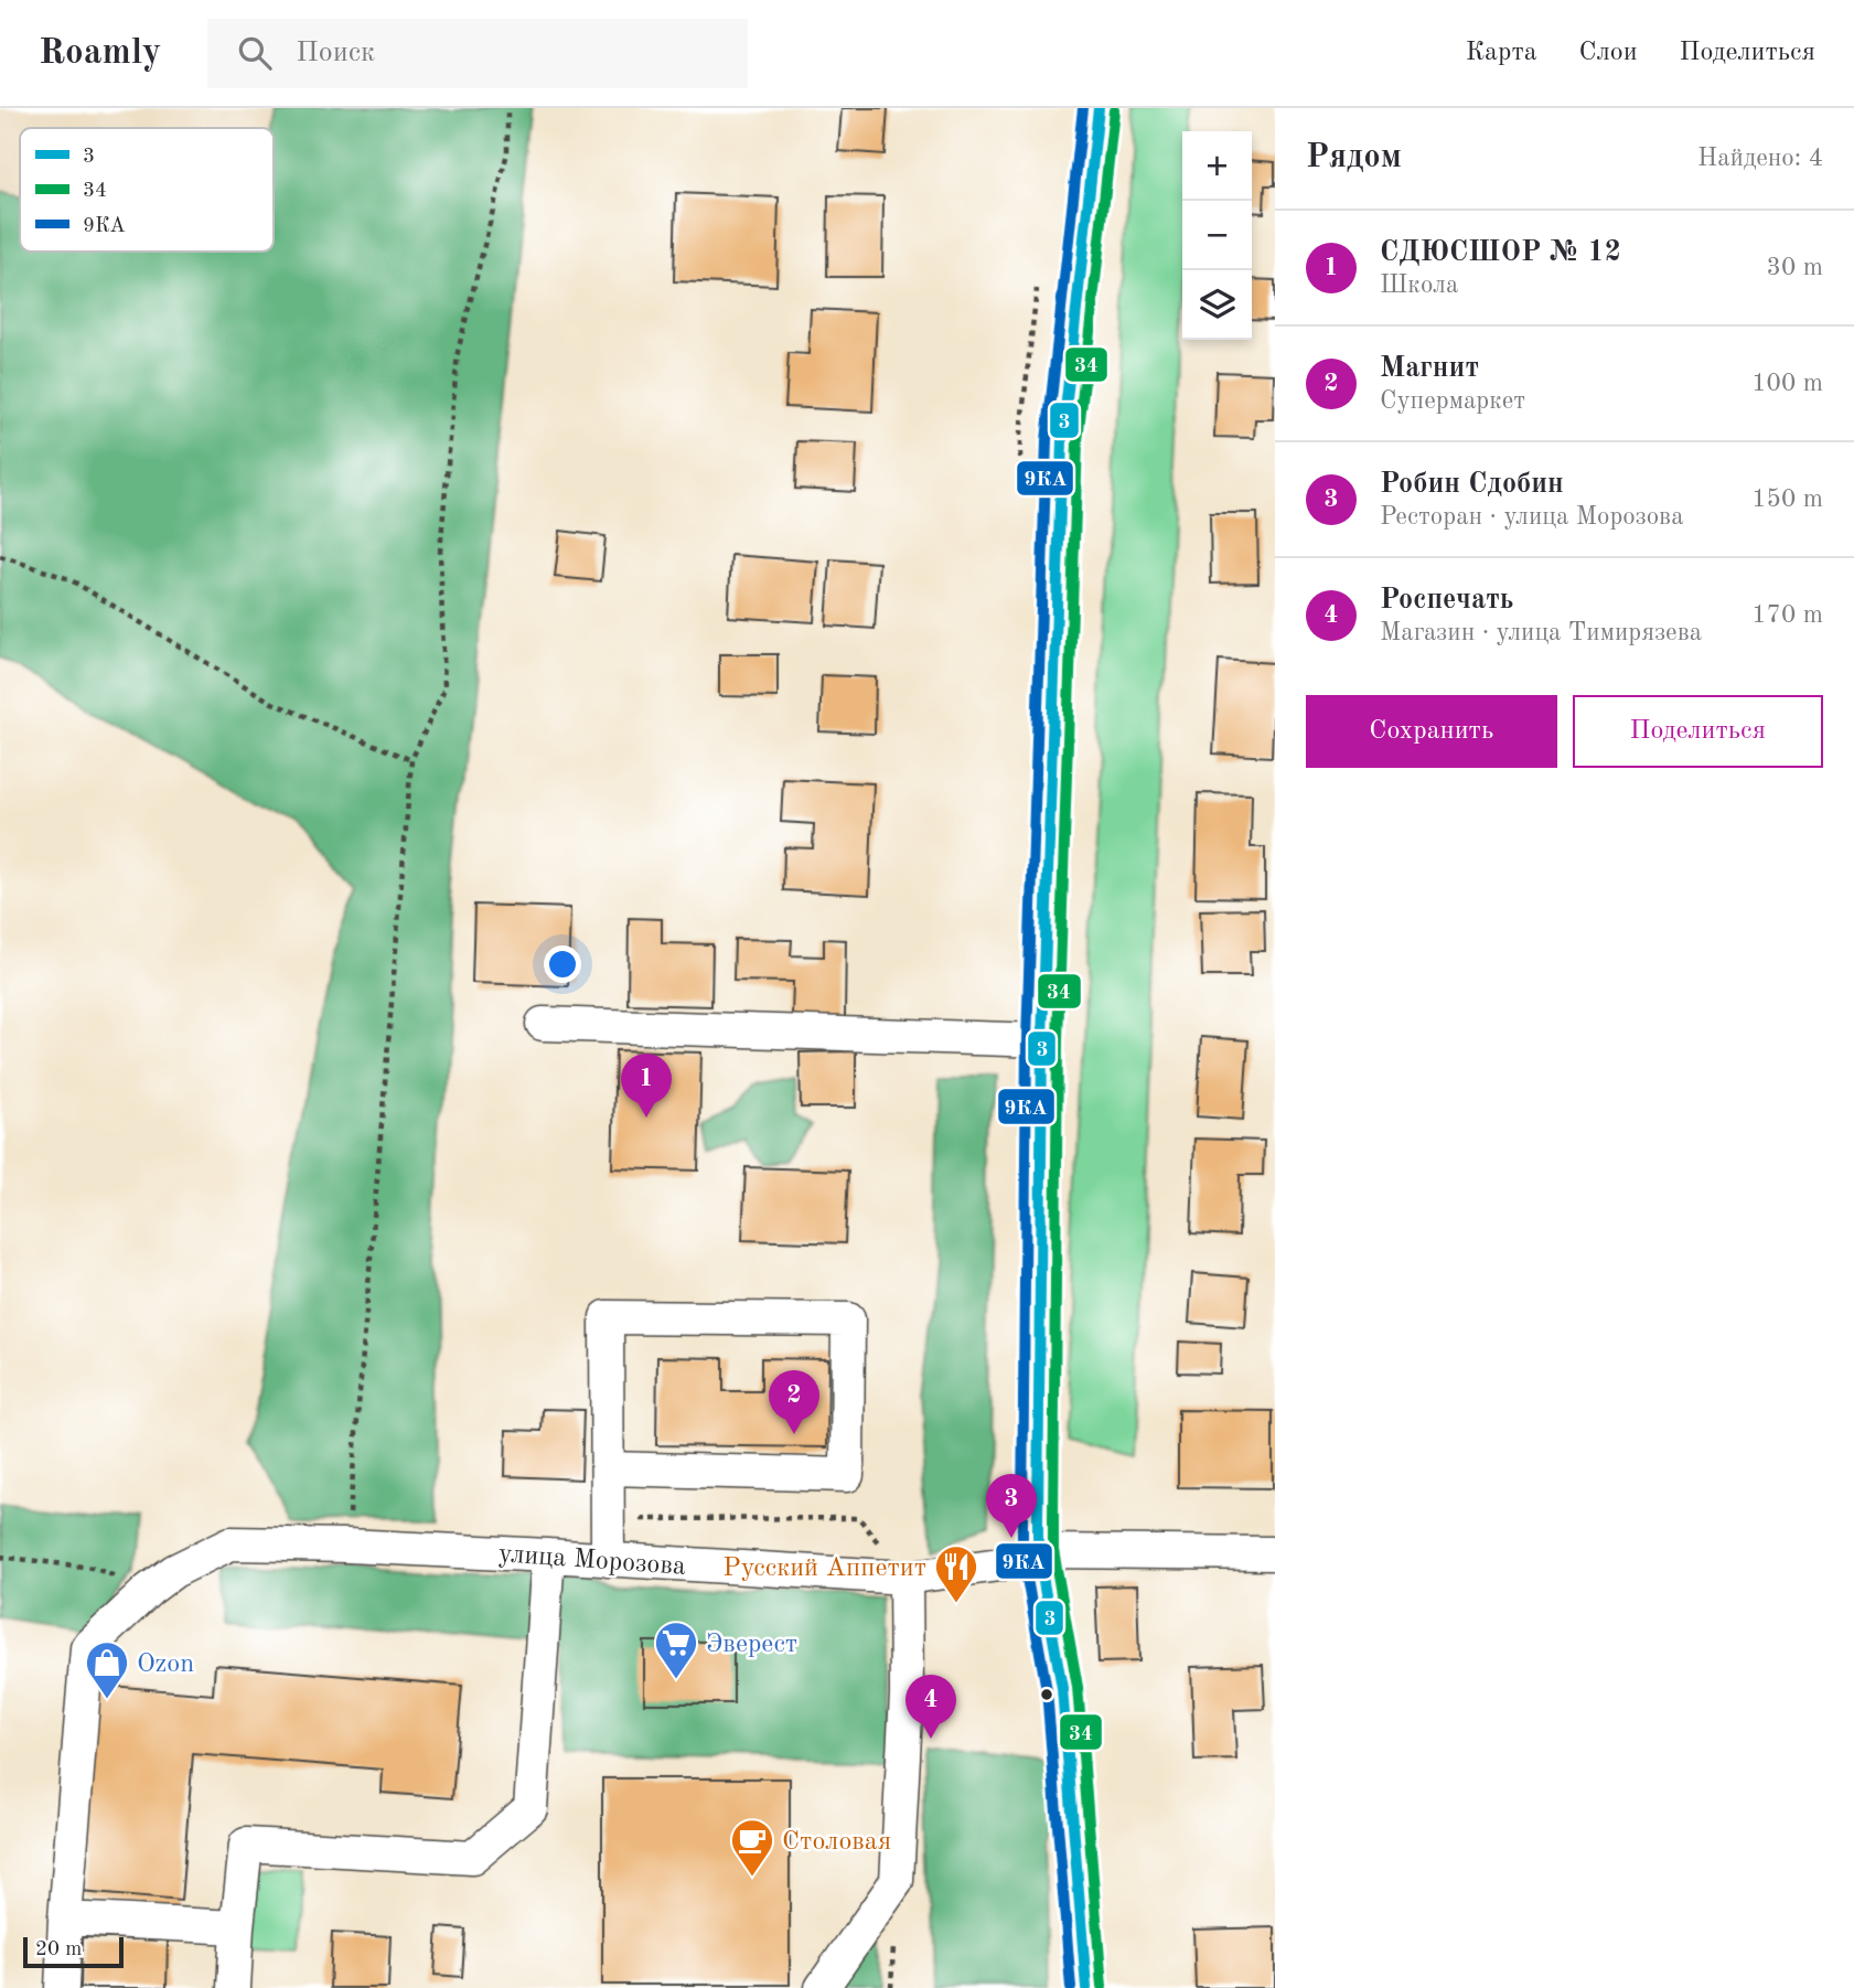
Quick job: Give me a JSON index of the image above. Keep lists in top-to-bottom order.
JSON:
{
  "streets": {
    "street": ["улица Морозова"]
  },
  "places": {
    "restaurant": ["Русский Аппетит"],
    "supermarket": ["Эверест"],
    "shop": ["Ozon"],
    "cafe": ["Столовая"]
  },
  "lines": ["transit line 3", "transit line 9КА", "transit line 34"],
  "legend": ["3", "34", "9КА"],
  "scale_bar": "20 m",
  "page": {
    "header": "Roamly",
    "search": "Поиск",
    "nav": ["Карта", "Слои", "Поделиться"],
    "heading": ["Рядом", "Найдено: 4"],
    "map_buttons": ["+", "−"],
    "list": [
      {
        "mark": "1",
        "name": "СДЮСШОР № 12",
        "note": "Школа",
        "value": "30 m"
      },
      {
        "mark": "2",
        "name": "Магнит",
        "note": "Супермаркет",
        "value": "100 m"
      },
      {
        "mark": "3",
        "name": "Робин Сдобин",
        "note": "Ресторан · улица Морозова",
        "value": "150 m"
      },
      {
        "mark": "4",
        "name": "Роспечать",
        "note": "Магазин · улица Тимирязева",
        "value": "170 m"
      }
    ],
    "buttons": ["Сохранить", "Поделиться"],
    "pins": [
      "1",
      "2",
      "3",
      "4"
    ],
    "scale": "20 m"
  }
}
